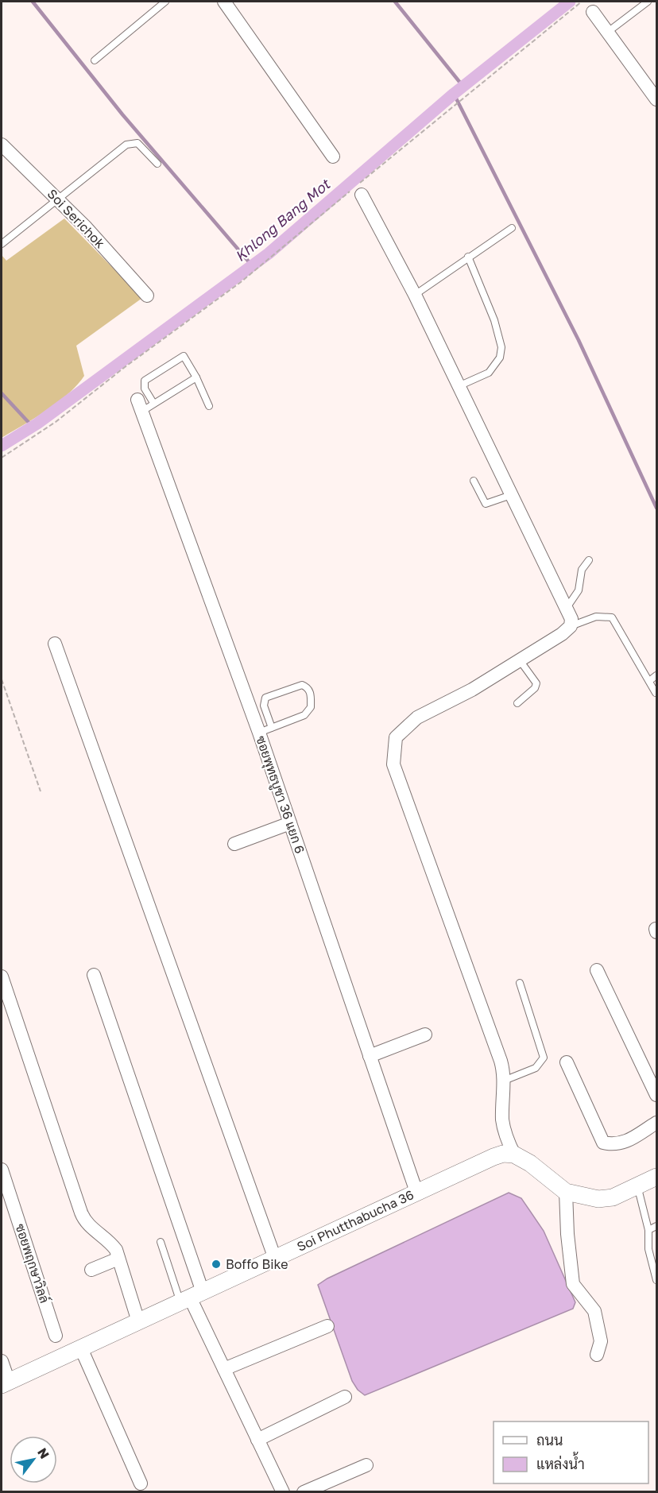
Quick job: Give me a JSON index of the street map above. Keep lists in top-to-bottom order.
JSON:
{
  "streets": {
    "street": [
      "Soi Serichok",
      "ซอยพุทธบูชา 36 แยก 6",
      "Soi Phutthabucha 36",
      "ซอยพฤกษาวิลล์"
    ]
  },
  "crossings": [
    ["ซอยพุทธบูชา 36 แยก 6", "Soi Phutthabucha 36"]
  ],
  "water": ["Khlong Bang Mot"],
  "places": ["Boffo Bike"],
  "legend": ["ถนน", "แหล่งน้ำ"],
  "north": "top right"
}
